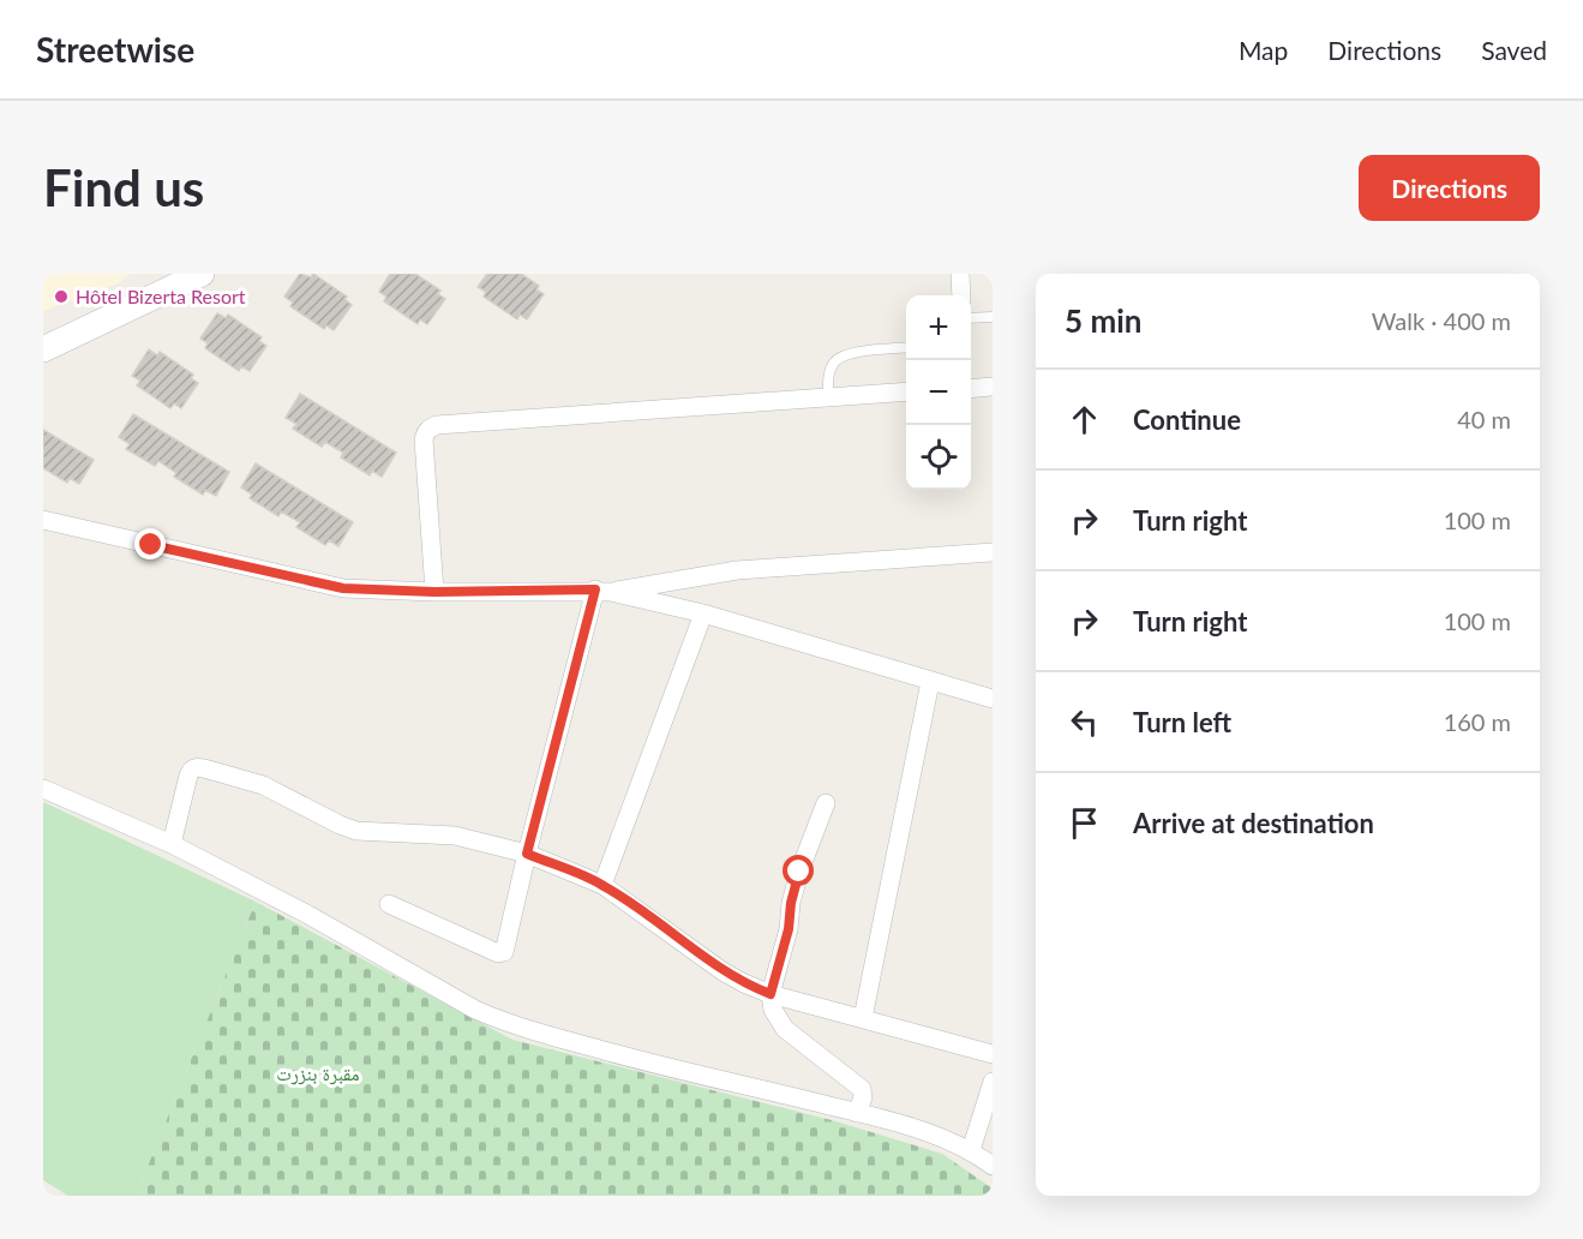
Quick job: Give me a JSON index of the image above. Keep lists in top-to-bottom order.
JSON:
{
  "parks": ["مقبرة بنزرت"],
  "places": ["Hôtel Bizerta Resort"],
  "page": {
    "header": "Streetwise",
    "nav": ["Map", "Directions", "Saved"],
    "buttons": "Directions",
    "title": "Find us",
    "heading": ["5 min", "Walk · 400 m"],
    "map_buttons": ["+", "−"],
    "list": [
      ["Continue", "40 m"],
      ["Turn right", "100 m"],
      ["Turn right", "100 m"],
      ["Turn left", "160 m"],
      "Arrive at destination"
    ]
  }
}
